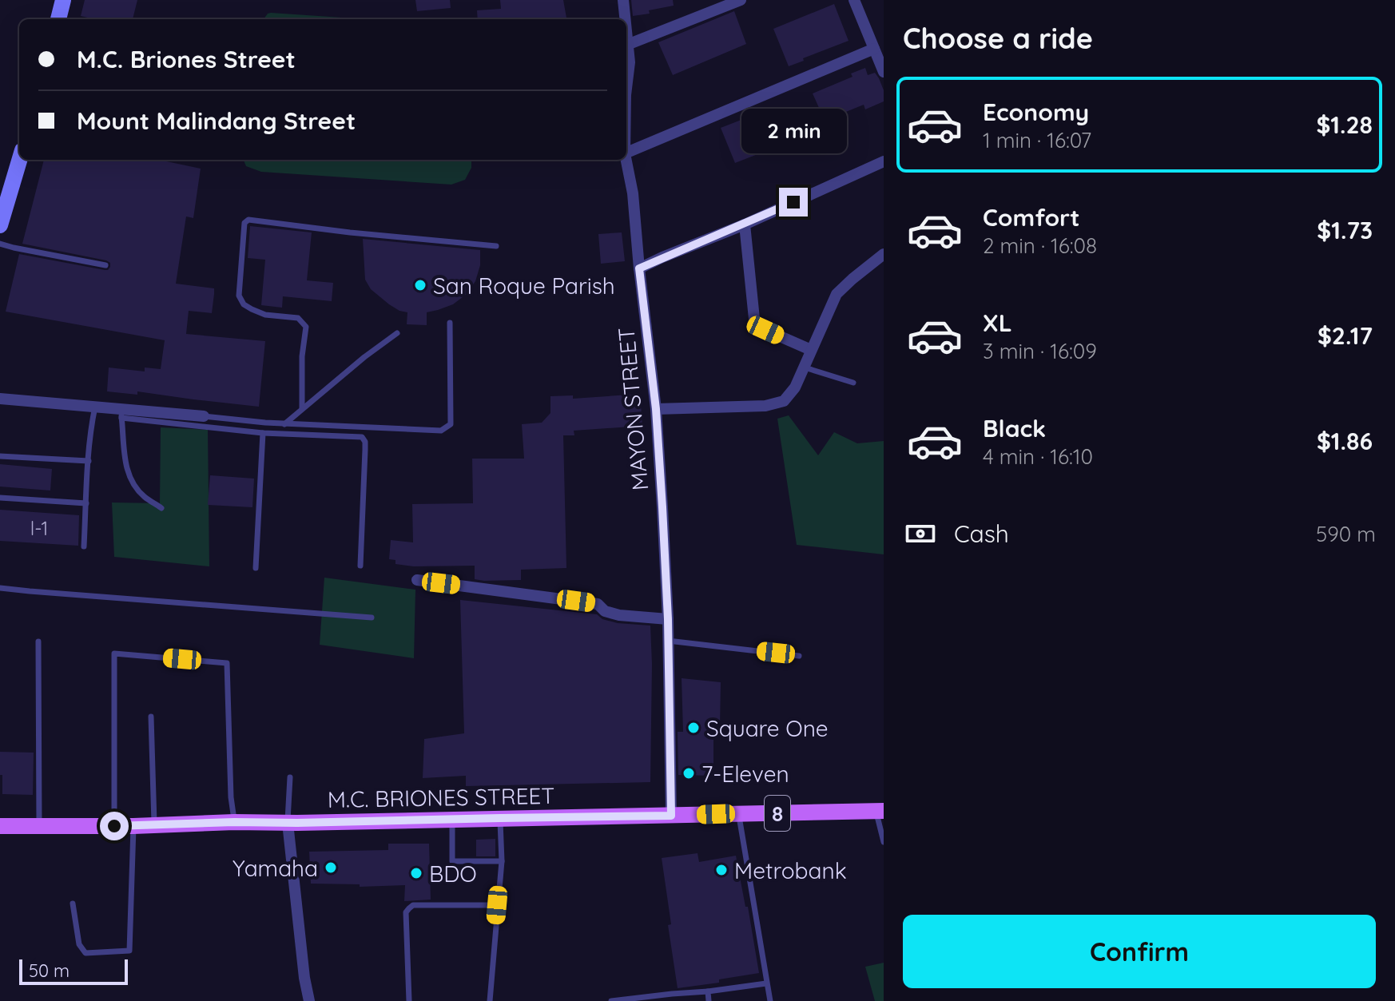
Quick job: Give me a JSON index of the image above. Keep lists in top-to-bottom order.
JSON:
{
  "streets": {
    "main road": ["M.C. BRIONES STREET", "8"],
    "street": ["MAYON STREET"]
  },
  "crossings": [
    ["MAYON STREET", "M.C. BRIONES STREET"]
  ],
  "places": [
    "San Roque Parish",
    "Square One",
    "7-Eleven",
    "Yamaha",
    "Metrobank",
    "BDO"
  ],
  "house_numbers": ["l-1"],
  "scale_bar": "50 m",
  "page": {
    "heading": "Choose a ride",
    "banner": ["M.C. Briones Street", "Mount Malindang Street"],
    "list": [
      {
        "name": "Economy",
        "note": "1 min · 16:07",
        "value": "$1.28"
      },
      {
        "name": "Comfort",
        "note": "2 min · 16:08",
        "value": "$1.73"
      },
      {
        "name": "XL",
        "note": "3 min · 16:09",
        "value": "$2.17"
      },
      {
        "name": "Black",
        "note": "4 min · 16:10",
        "value": "$1.86"
      }
    ],
    "bubble": "2 min",
    "pay": ["Cash", "590 m"],
    "buttons": "Confirm",
    "scale": "50 m"
  }
}
